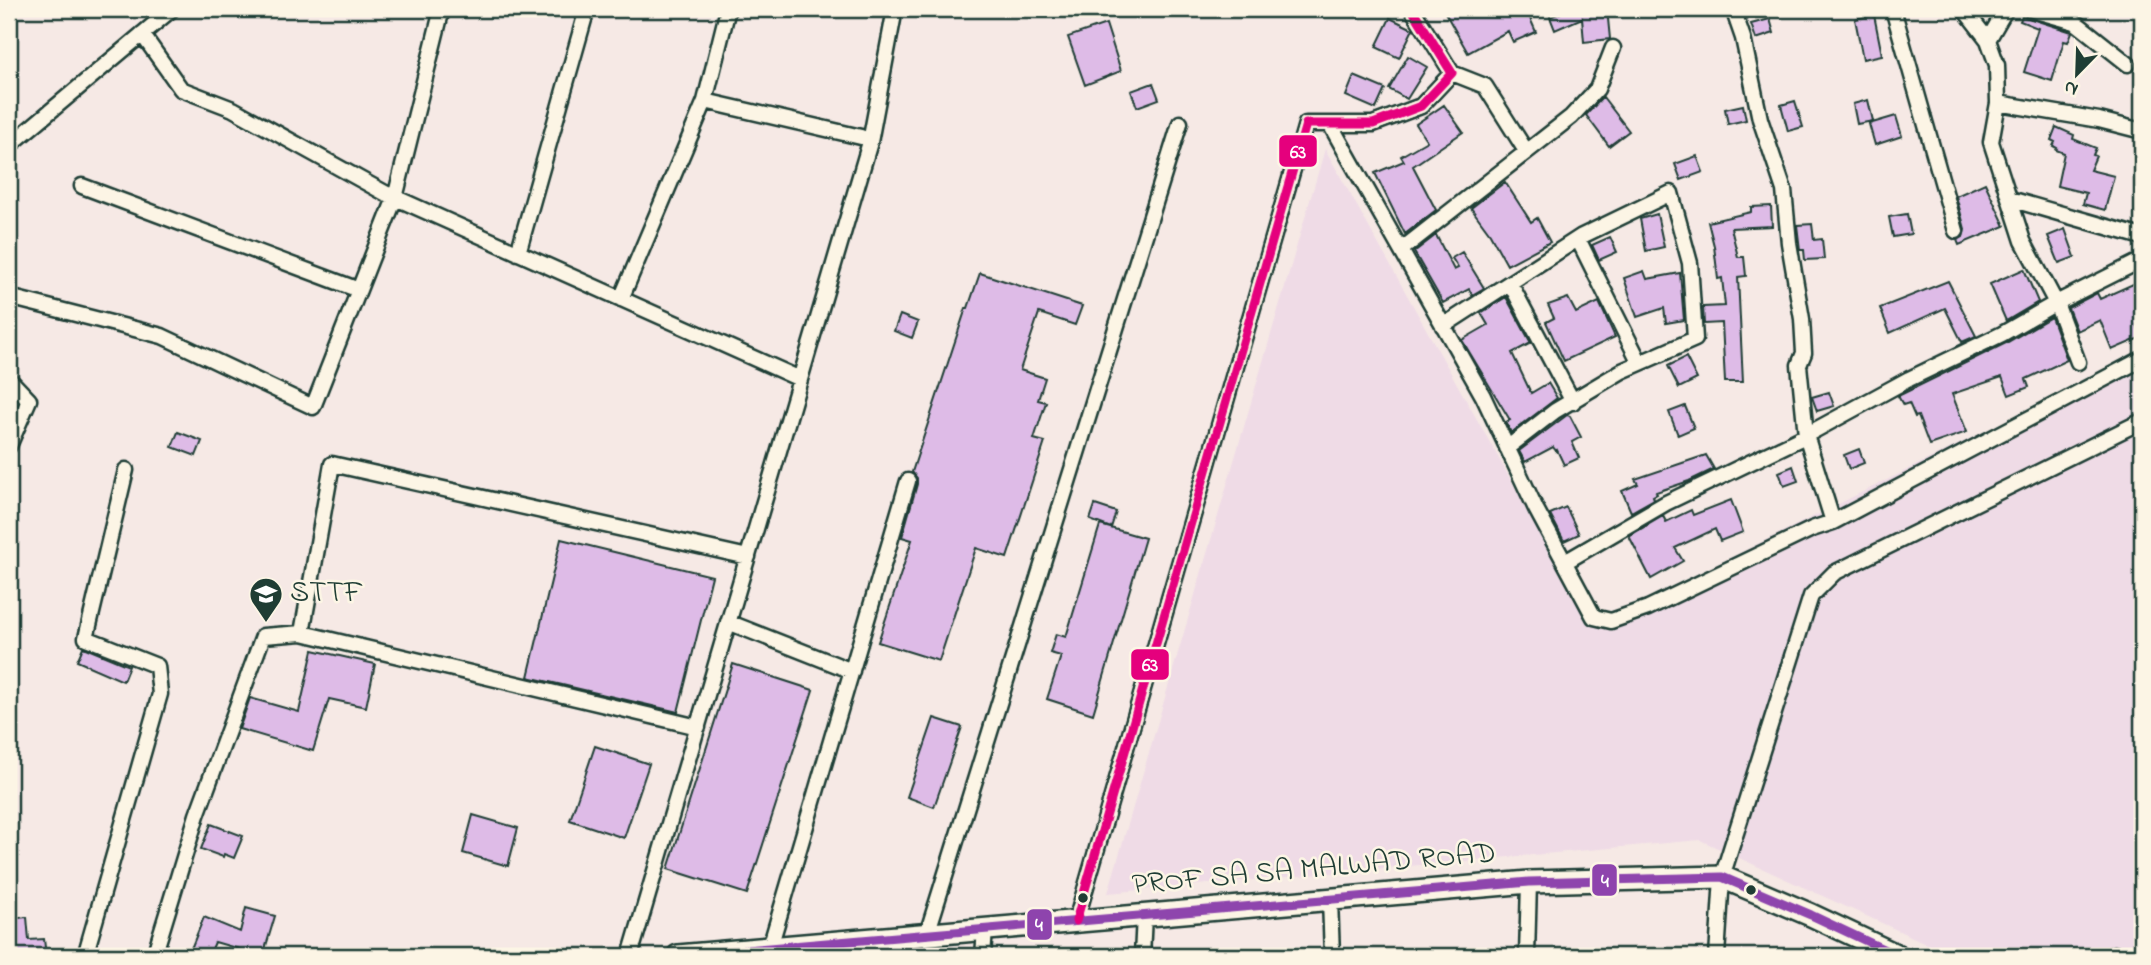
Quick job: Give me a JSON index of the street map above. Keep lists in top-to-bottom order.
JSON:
{
  "streets": {
    "street": ["PROF SA SA MALWAD ROAD"]
  },
  "places": {
    "school or university": ["STTF"]
  },
  "lines": ["transit line 63", "transit line 4"],
  "north": "bottom left"
}
